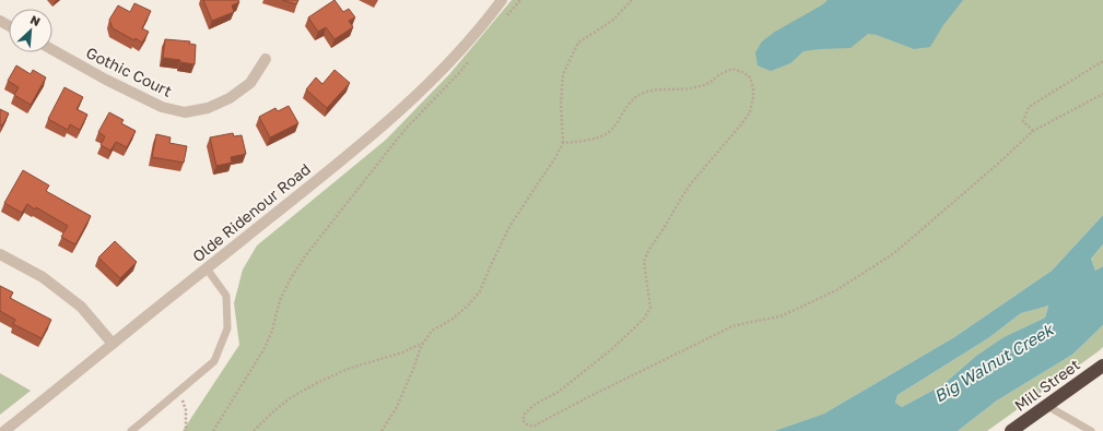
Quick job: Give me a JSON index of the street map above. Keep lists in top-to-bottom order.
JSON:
{
  "streets": {
    "highway": ["Mill Street"],
    "street": ["Gothic Court", "Olde Ridenour Road"]
  },
  "water": ["Big Walnut Creek"],
  "north": "top right"
}
